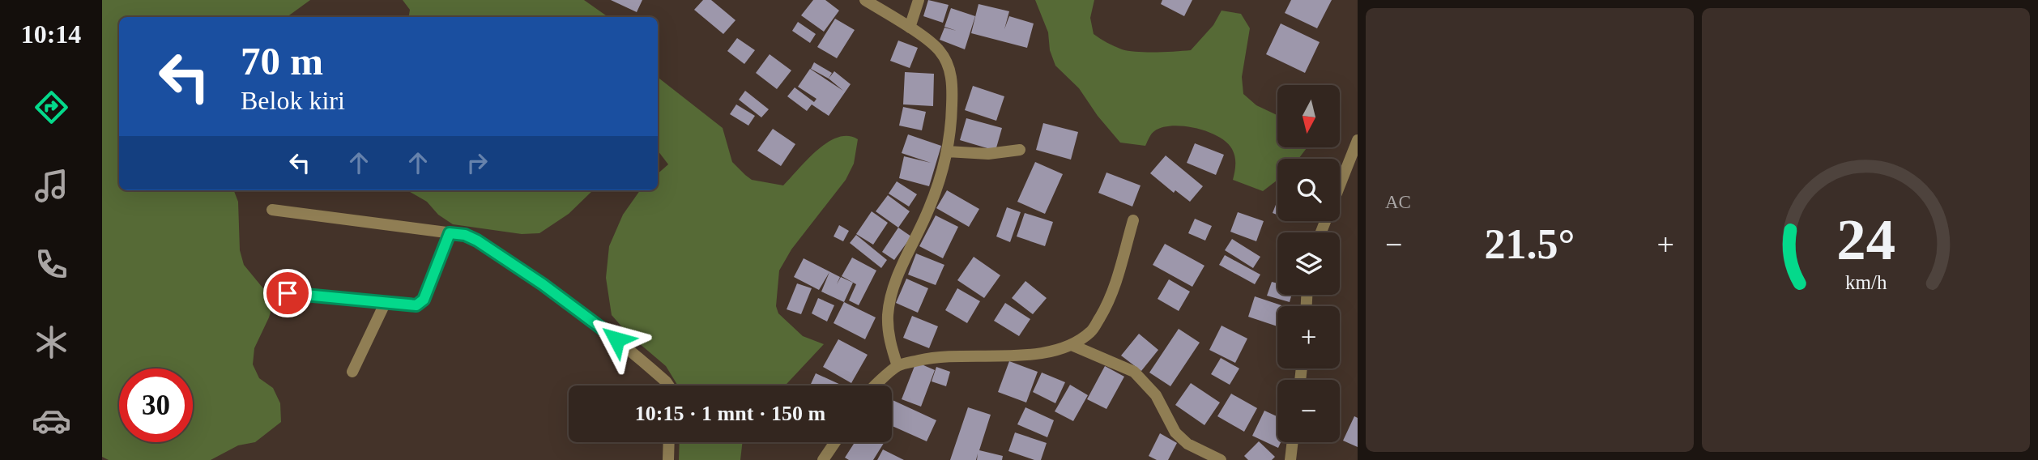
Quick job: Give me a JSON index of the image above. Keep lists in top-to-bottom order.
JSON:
{
  "north": "bottom",
  "page": {
    "tabs": "10:14",
    "tile": "AC",
    "turn": ["70 m", "Belok kiri"],
    "map_buttons": ["+", "−"],
    "heat": ["−", "21.5°", "+"],
    "limit": "30",
    "trip": "10:15 · 1 mnt · 150 m",
    "gauge": ["24", "km/h"]
  }
}
